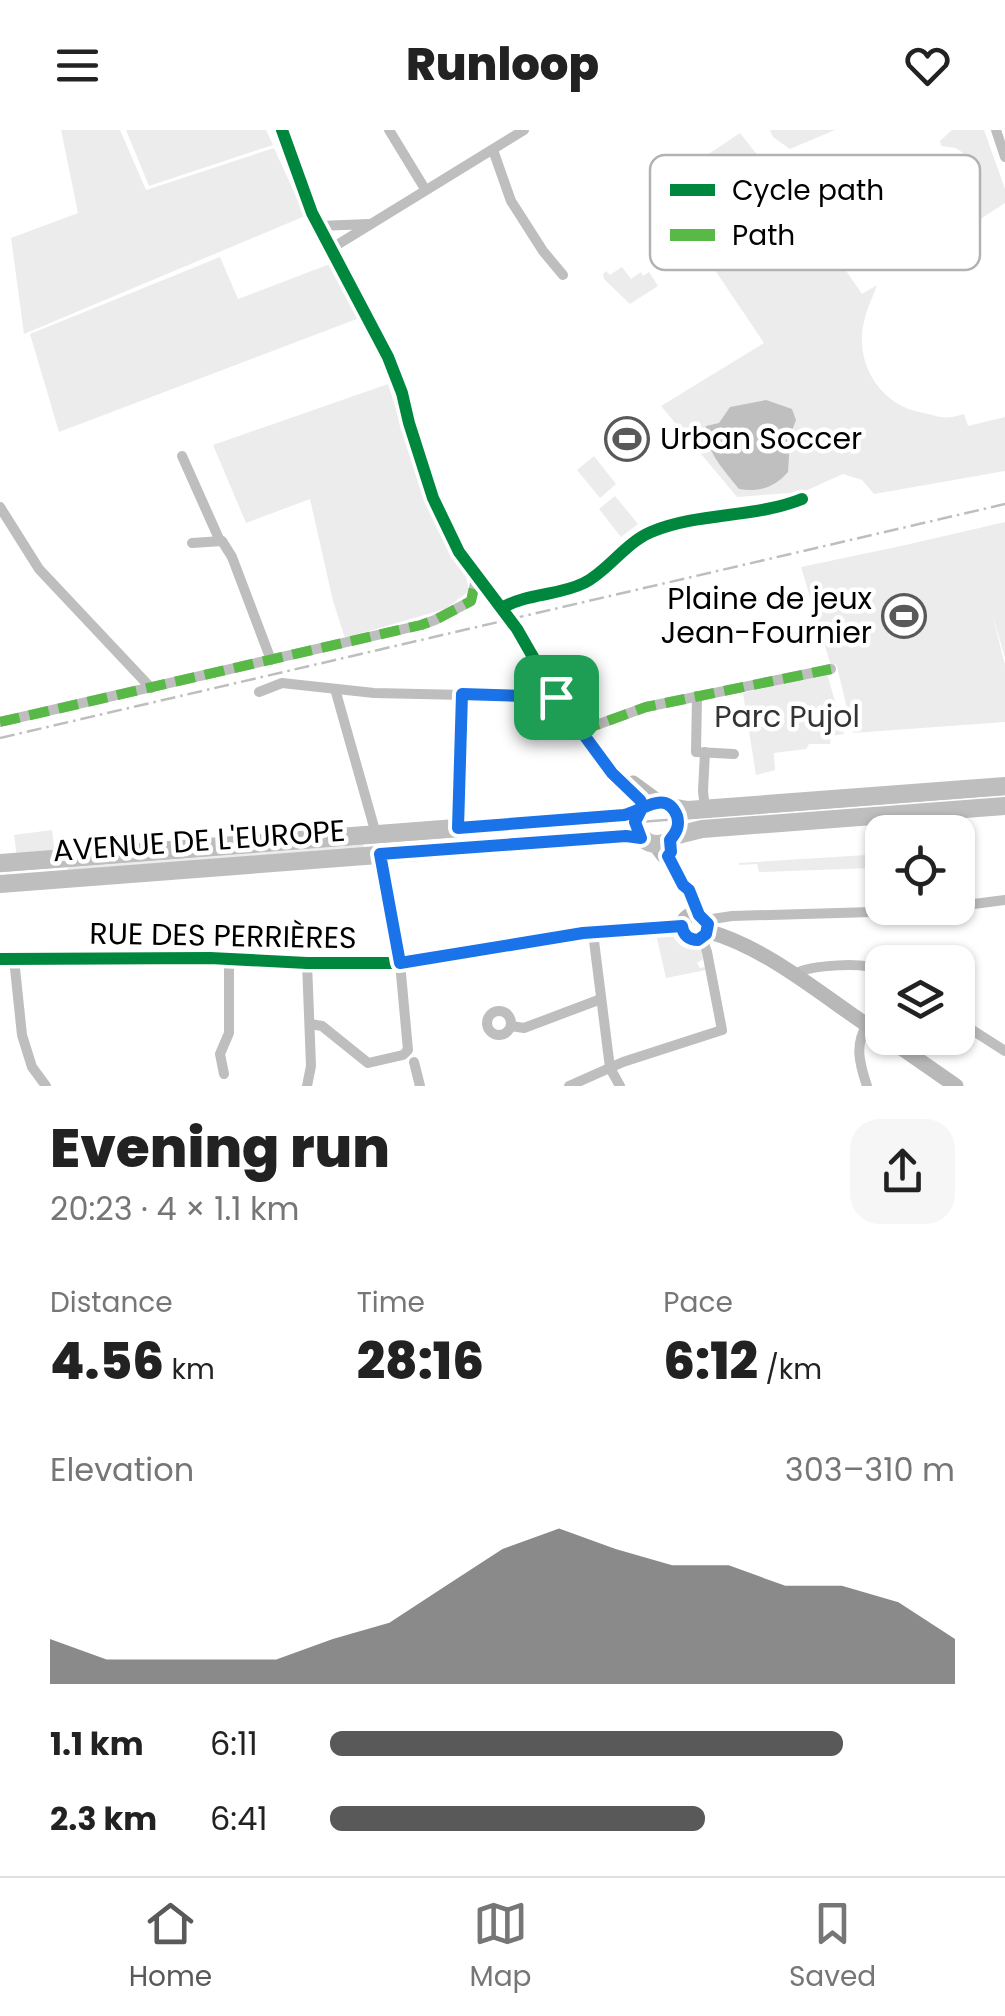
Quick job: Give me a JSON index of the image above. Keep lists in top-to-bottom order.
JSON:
{
  "streets": {
    "main road": ["AVENUE DE L'EUROPE"],
    "street": ["RUE DES PERRIÈRES"]
  },
  "parks": ["Parc Pujol"],
  "places": {
    "sports": ["Urban Soccer", "Plaine de jeux Jean-Fournier"]
  },
  "legend": ["Cycle path", "Path"],
  "page": {
    "header": "Runloop",
    "heading": ["Evening run", "20:23 · 4 × 1.1 km"],
    "stats": [
      ["Distance", "4.56 km"],
      ["Time", "28:16"],
      ["Pace", "6:12 /km"]
    ],
    "chart": ["Elevation", "303–310 m"],
    "list": [
      {
        "name": "1.1 km",
        "note": "6:11"
      },
      {
        "name": "2.3 km",
        "note": "6:41"
      }
    ],
    "tabs": ["Home", "Map", "Saved"]
  }
}
